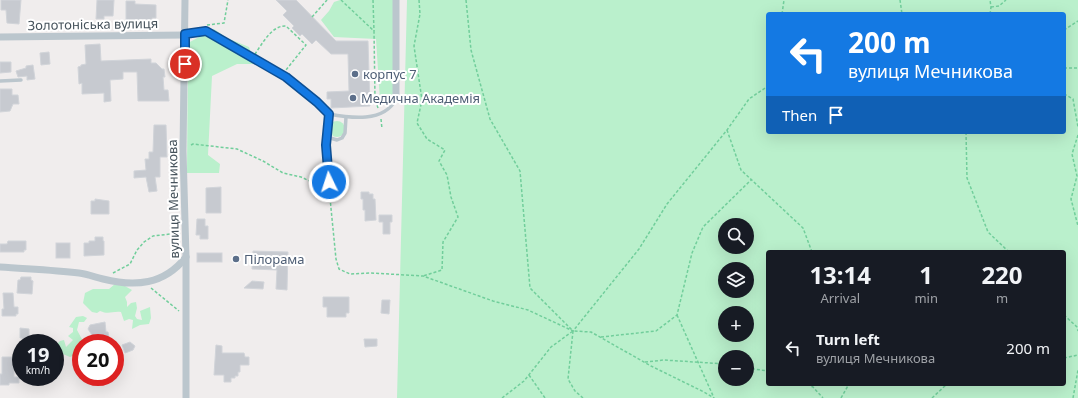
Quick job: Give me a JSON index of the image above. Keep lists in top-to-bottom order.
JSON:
{
  "streets": {
    "street": ["Золотоніська вулиця", "вулиця Мечникова"]
  },
  "crossings": [
    ["Золотоніська вулиця", "вулиця Мечникова"]
  ],
  "places": ["корпус 7", "Медична Академія", "Пілорама"],
  "page": {
    "turn": ["200 m", "вулиця Мечникова"],
    "then": "Then",
    "map_buttons": ["+", "−"],
    "eta": [
      "13:14",
      "Arrival",
      "1",
      "min",
      "220",
      "m"
    ],
    "list": [
      {
        "name": "Turn left",
        "note": "вулиця Мечникова",
        "value": "200 m"
      }
    ],
    "speed": "19 km/h",
    "limit": "20"
  }
}
